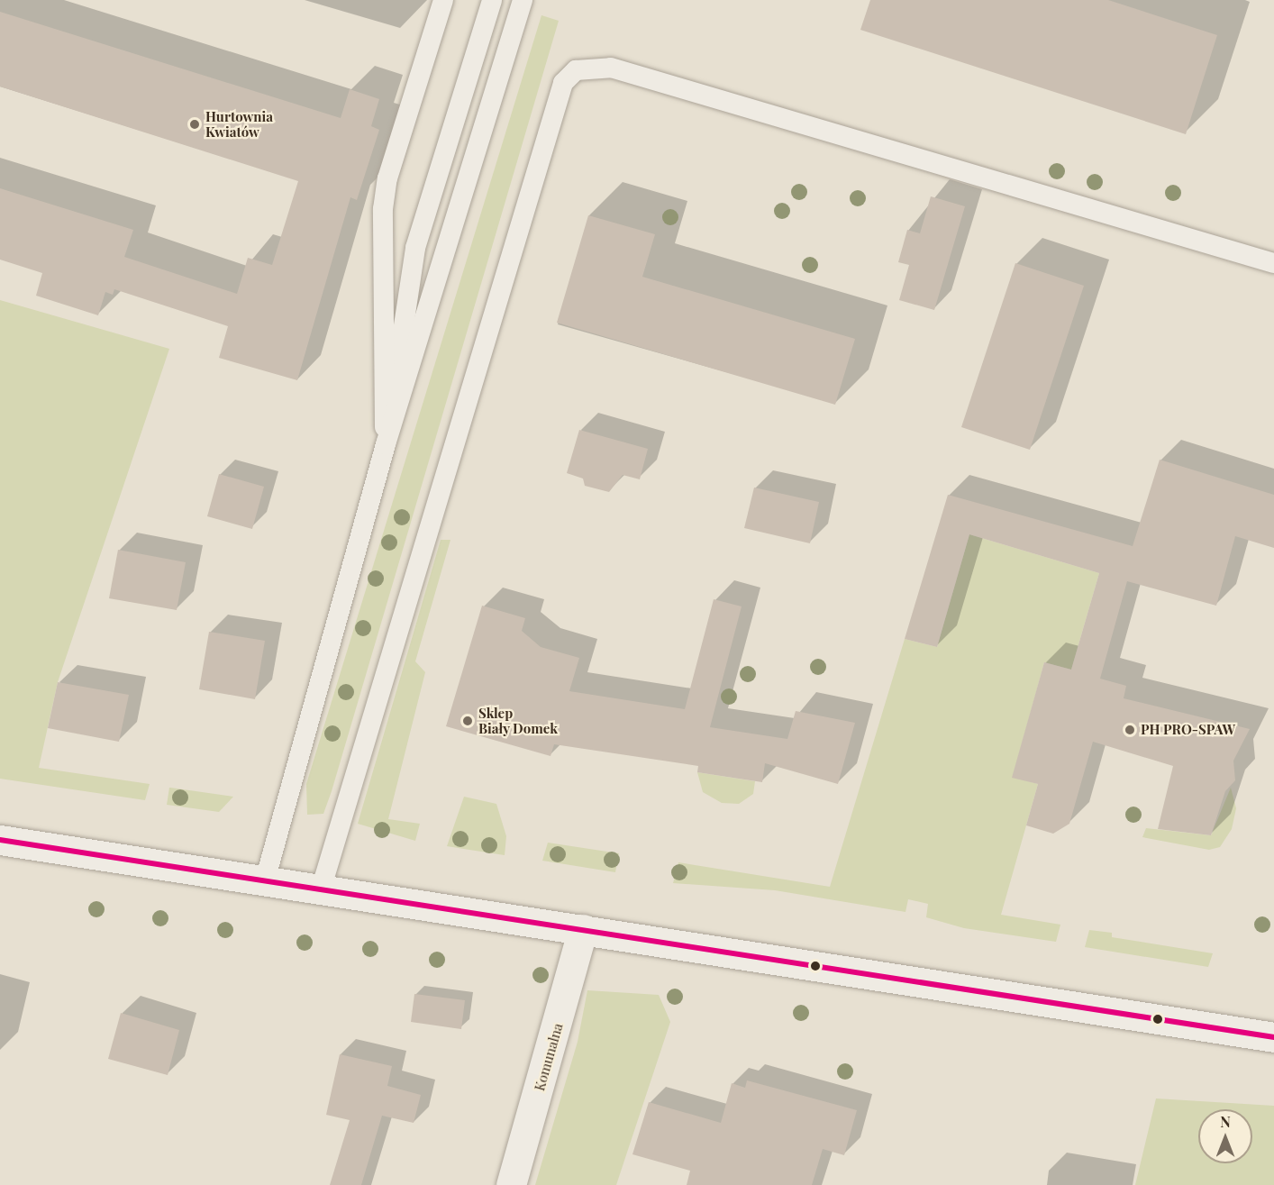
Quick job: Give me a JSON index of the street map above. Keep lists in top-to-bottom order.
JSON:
{
  "streets": {
    "main road": ["Komunalna"]
  },
  "places": ["Hurtownia Kwiatów", "Sklep Biały Domek", "PH PRO-SPAW"],
  "north": "top"
}
